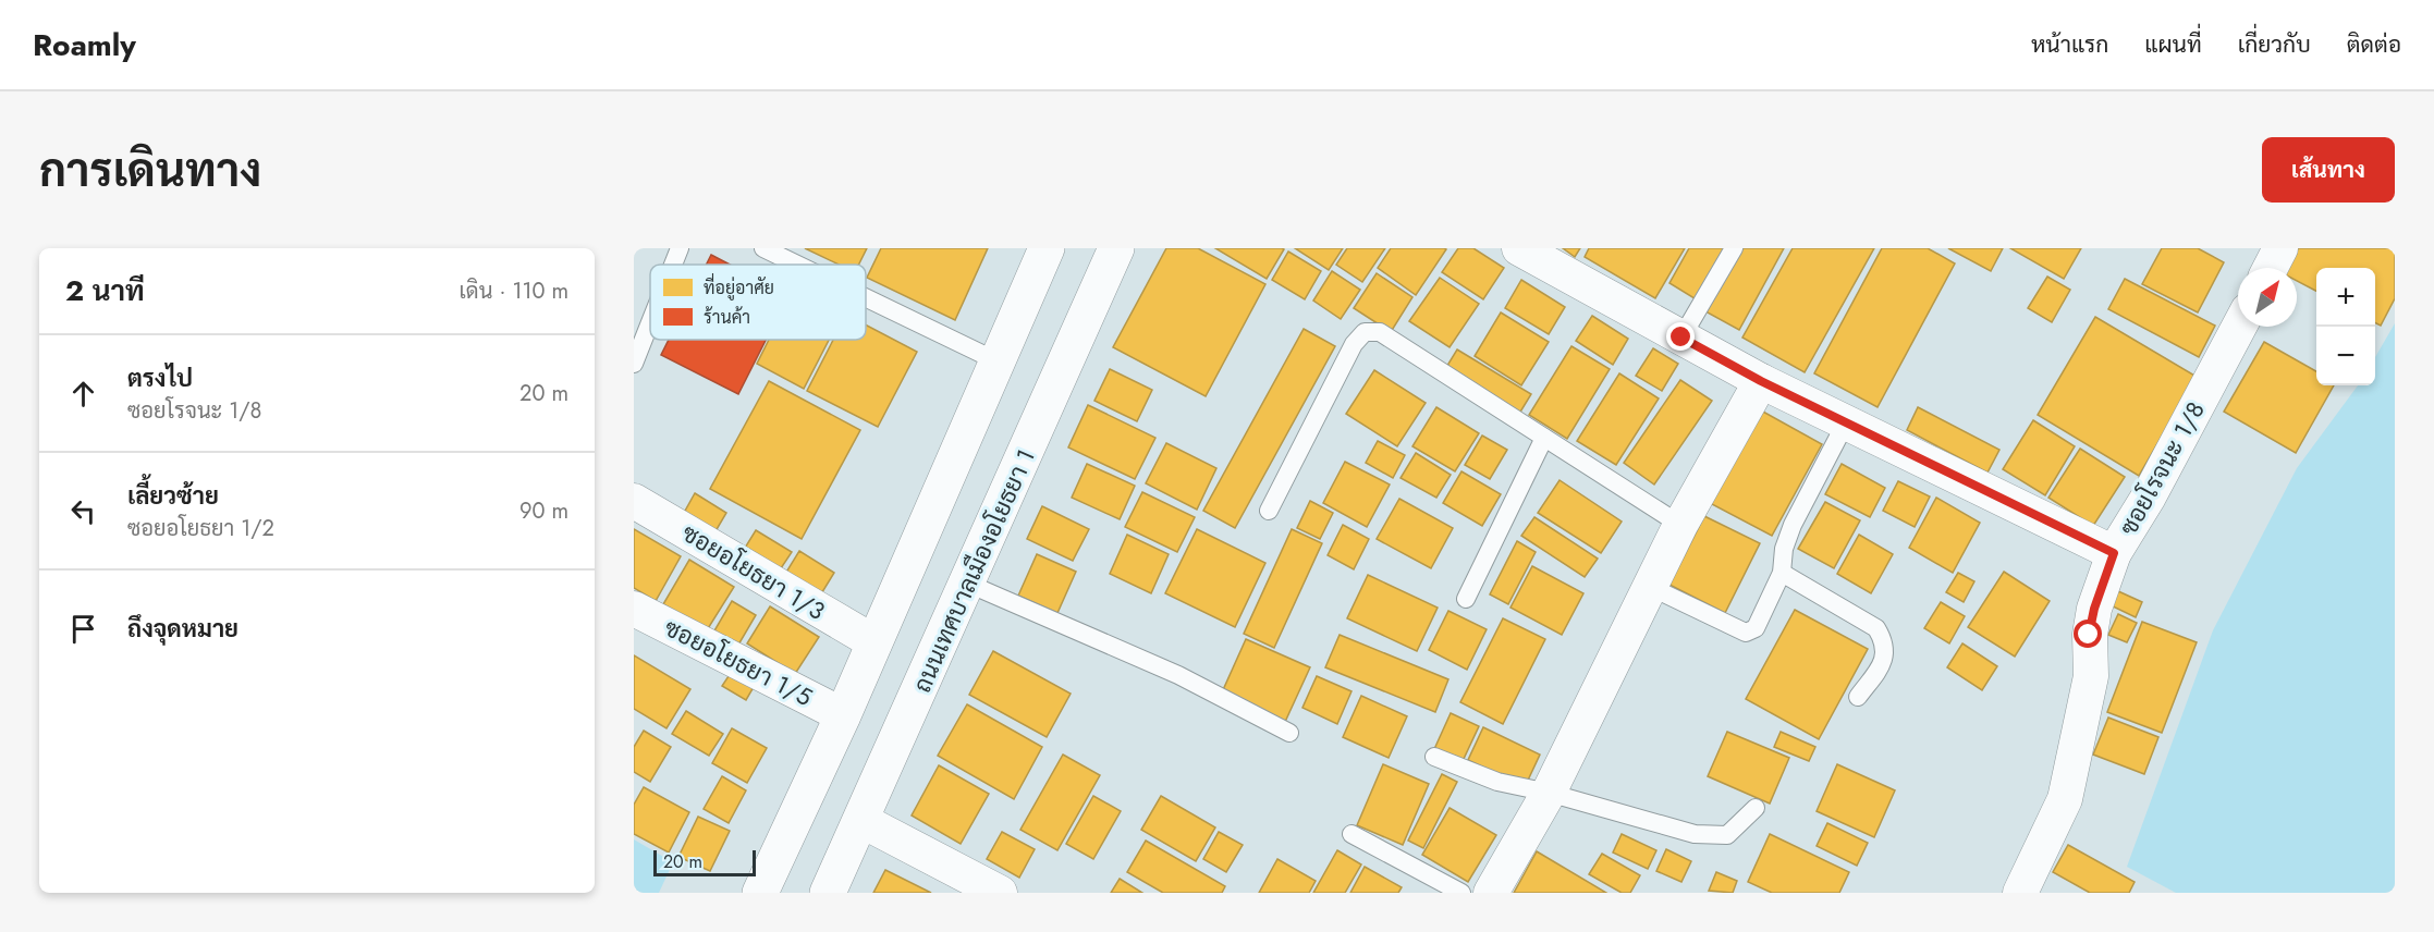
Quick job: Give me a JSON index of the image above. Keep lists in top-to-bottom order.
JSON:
{
  "streets": {
    "main road": ["ถนนเทศบาลเมืองอโยธยา 1"],
    "street": ["ซอยโรจนะ 1/8", "ซอยอโยธยา 1/3", "ซอยอโยธยา 1/5"]
  },
  "legend": ["ที่อยู่อาศัย", "ร้านค้า"],
  "scale_bar": "20 m",
  "north": "top right",
  "page": {
    "header": "Roamly",
    "nav": [
      "หน้าแรก",
      "แผนที่",
      "เกี่ยวกับ",
      "ติดต่อ"
    ],
    "title": "การเดินทาง",
    "buttons": "เส้นทาง",
    "heading": ["2 นาที", "เดิน · 110 m"],
    "map_buttons": ["+", "−"],
    "list": [
      ["ตรงไป", "ซอยโรจนะ 1/8", "20 m"],
      ["เลี้ยวซ้าย", "ซอยอโยธยา 1/2", "90 m"],
      "ถึงจุดหมาย"
    ],
    "scale": "20 m"
  }
}
